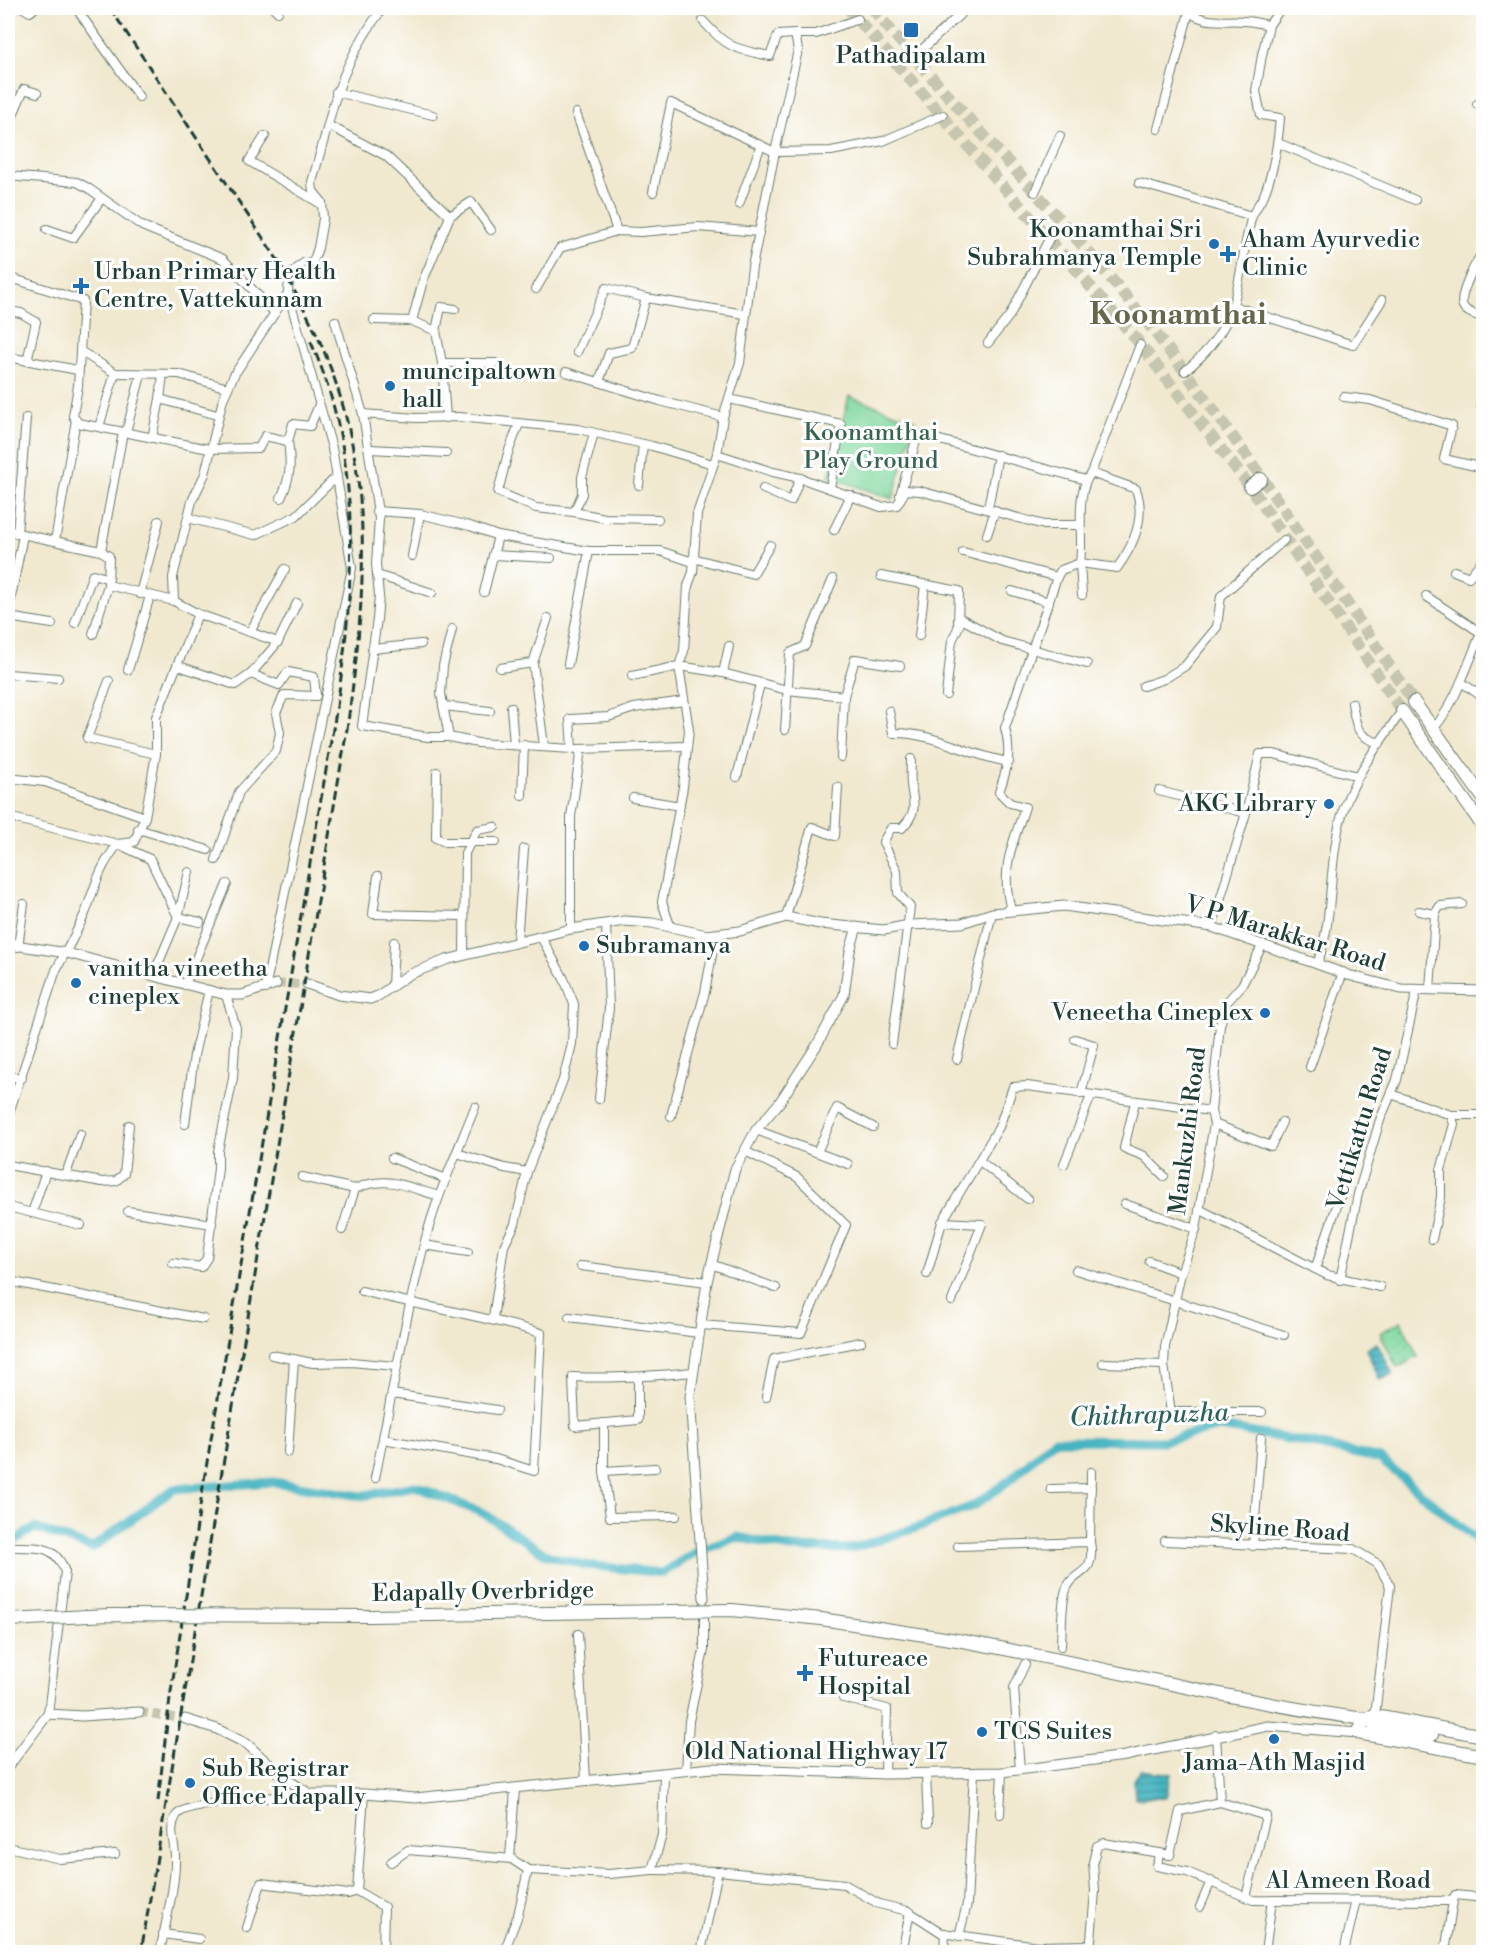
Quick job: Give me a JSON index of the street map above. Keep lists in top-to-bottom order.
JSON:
{
  "streets": {
    "main road": ["Edapally Overbridge", "Old National Highway 17"],
    "street": [
      "V P Marakkar Road",
      "Vettikattu Road",
      "Mankuzhi Road",
      "Skyline Road",
      "Al Ameen Road"
    ]
  },
  "crossings": [
    ["V P Marakkar Road", "Vettikattu Road"],
    ["V P Marakkar Road", "Mankuzhi Road"],
    ["Skyline Road", "Edapally Overbridge"]
  ],
  "districts": ["Koonamthai"],
  "water": ["Chithrapuzha"],
  "parks": ["Koonamthai Play Ground"],
  "places": {
    "transit": ["Pathadipalam"],
    "other": [
      "Koonamthai Sri Subrahmanya Temple",
      "muncipaltown hall",
      "AKG Library",
      "Subramanya",
      "vanitha vineetha cineplex",
      "Veneetha Cineplex",
      "TCS Suites",
      "Jama-Ath Masjid",
      "Sub Registrar Office Edapally"
    ],
    "health": ["Aham Ayurvedic Clinic", "Urban Primary Health Centre, Vattekunnam", "Futureace Hospital"]
  }
}
